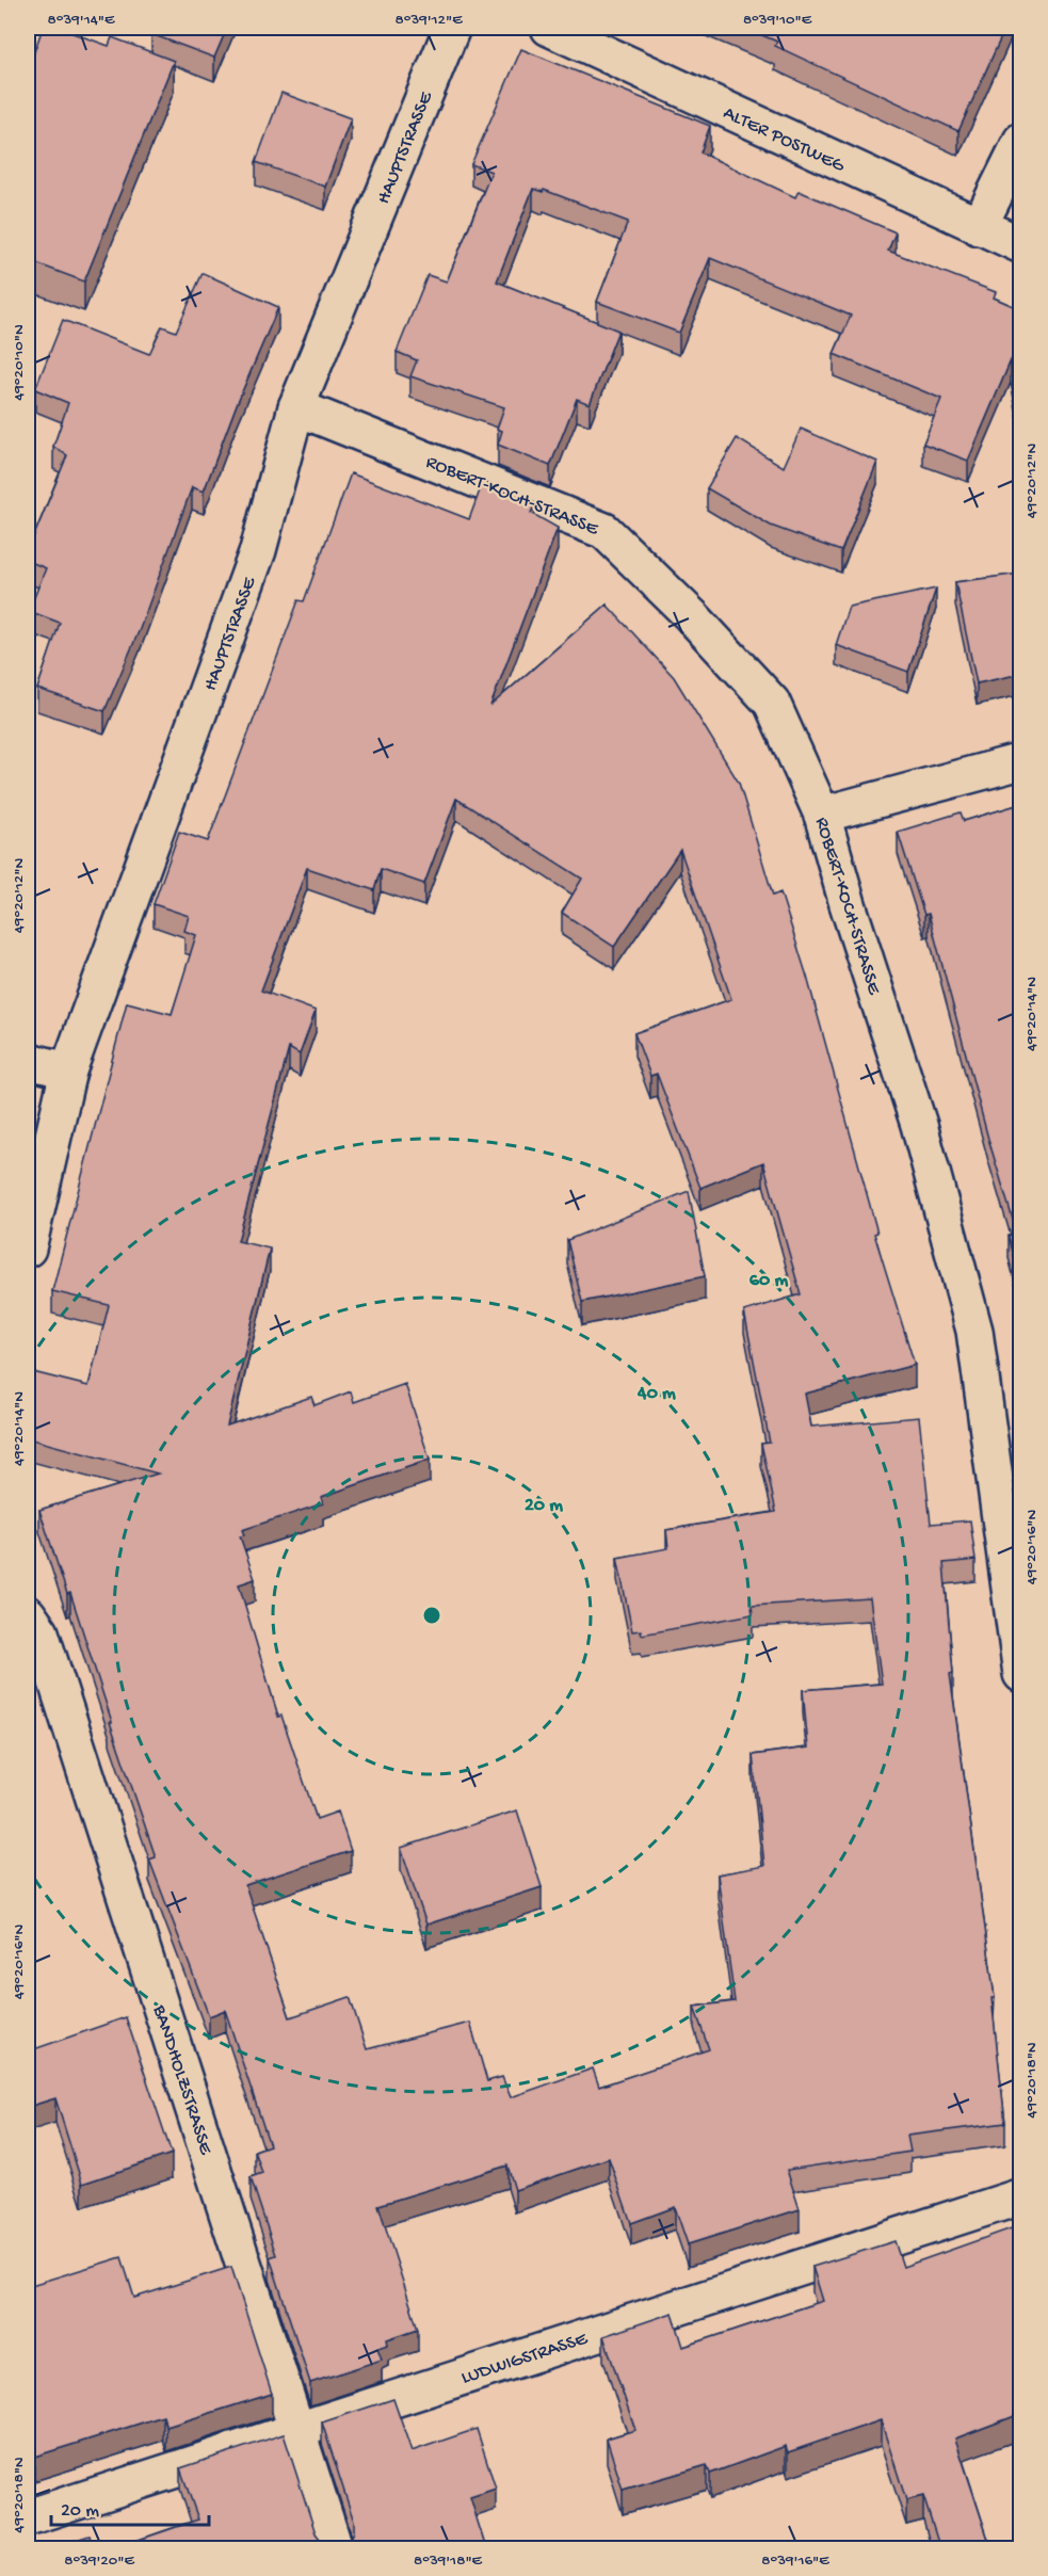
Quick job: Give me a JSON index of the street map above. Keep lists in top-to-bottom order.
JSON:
{
  "streets": {
    "street": [
      "ALTER POSTWEG",
      "HAUPTSTRASSE",
      "ROBERT-KOCH-STRASSE",
      "BANDHOLZSTRASSE",
      "LUDWIGSTRASSE"
    ]
  },
  "crossings": [
    ["HAUPTSTRASSE", "ROBERT-KOCH-STRASSE"],
    ["BANDHOLZSTRASSE", "LUDWIGSTRASSE"]
  ],
  "scale_bar": "20 m",
  "coordinates": [
    "8°39'14\"E",
    "8°39'12\"E",
    "8°39'10\"E",
    "49°20'10\"N",
    "49°20'12\"N",
    "49°20'14\"N",
    "49°20'16\"N",
    "49°20'18\"N",
    "8°39'20\"E",
    "8°39'18\"E",
    "8°39'16\"E"
  ],
  "rings": ["60 m", "40 m", "20 m"]
}
